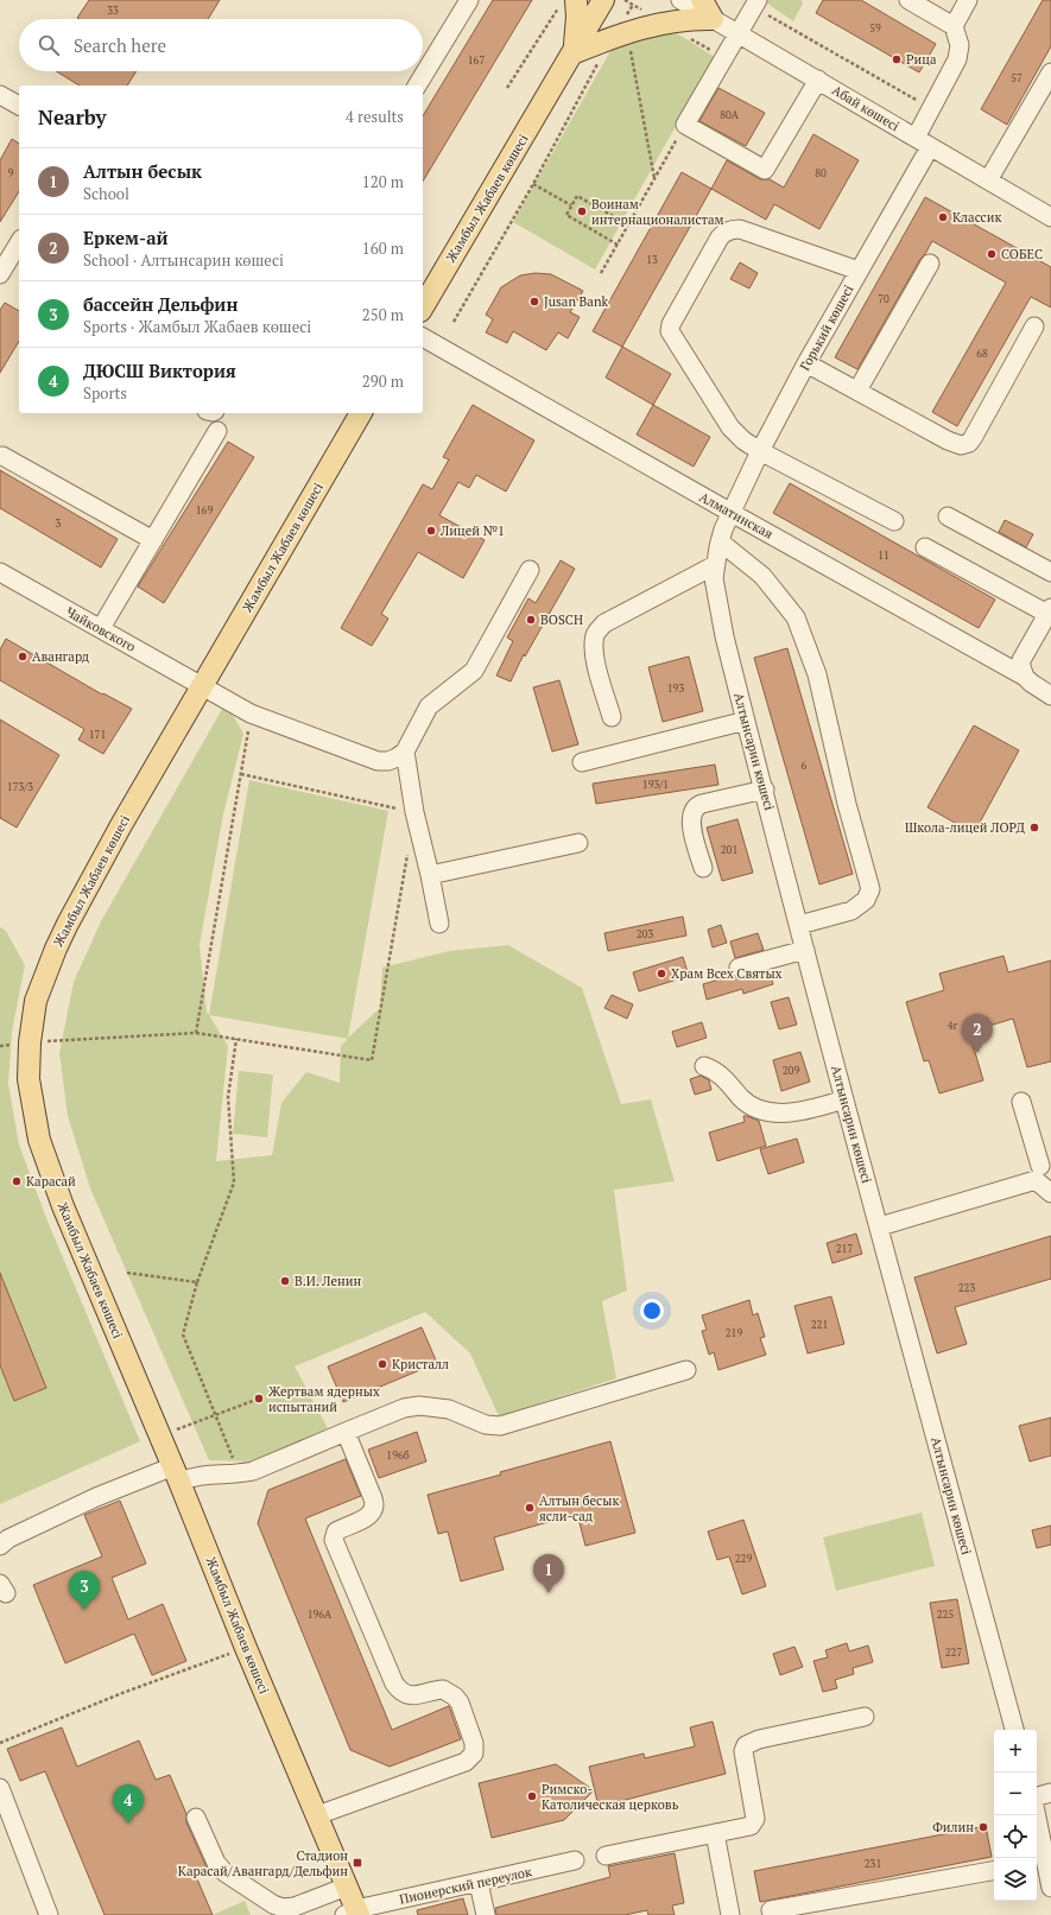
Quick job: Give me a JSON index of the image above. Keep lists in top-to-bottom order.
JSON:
{
  "streets": {
    "main road": ["Жамбыл Жабаев көшесі"],
    "street": [
      "Абай көшесі",
      "Горький көшесі",
      "Алматинская",
      "Чайковского",
      "Алтынсарин көшесі",
      "Пионерский переулок"
    ]
  },
  "crossings": [
    ["Абай көшесі", "Горький көшесі"],
    ["Жамбыл Жабаев көшесі", "Чайковского"],
    ["Жамбыл Жабаев көшесі", "Пионерский переулок"],
    ["Горький көшесі", "Алматинская"],
    ["Горький көшесі", "Алтынсарин көшесі"],
    ["Алматинская", "Алтынсарин көшесі"]
  ],
  "places": {
    "other": [
      "Рица",
      "Воинам интернационалистам",
      "Классик",
      "СОБЕС",
      "Jusan Bank",
      "Лицей №1",
      "BOSCH",
      "Авангард",
      "Школа-лицей ЛОРД",
      "Храм Всех Святых",
      "Карасай",
      "В.И. Ленин",
      "Кристалл",
      "Жертвам ядерных испытаний",
      "Алтын бесык ясли-сад",
      "Римско- Католическая церковь",
      "Филин"
    ],
    "transit": ["Стадион Карасай/Авангард/Дельфин"]
  },
  "house_numbers": [
    "33",
    "59",
    "167",
    "57",
    "80А",
    "9",
    "80",
    "13",
    "70",
    "68",
    "169",
    "3",
    "11",
    "193",
    "171",
    "6",
    "193/1",
    "173/3",
    "201",
    "203",
    "4г",
    "209",
    "217",
    "223",
    "221",
    "219",
    "196б",
    "229",
    "196А",
    "225",
    "227",
    "231"
  ],
  "page": {
    "search": "Search here",
    "heading": ["Nearby", "4 results"],
    "list": [
      {
        "mark": "1",
        "name": "Алтын бесык",
        "note": "School",
        "value": "120 m"
      },
      {
        "mark": "2",
        "name": "Еркем-ай",
        "note": "School · Алтынсарин көшесі",
        "value": "160 m"
      },
      {
        "mark": "3",
        "name": "бассейн Дельфин",
        "note": "Sports · Жамбыл Жабаев көшесі",
        "value": "250 m"
      },
      {
        "mark": "4",
        "name": "ДЮСШ Виктория",
        "note": "Sports",
        "value": "290 m"
      }
    ],
    "pins": [
      "2",
      "1",
      "3",
      "4"
    ],
    "map_buttons": ["+", "−"]
  }
}
